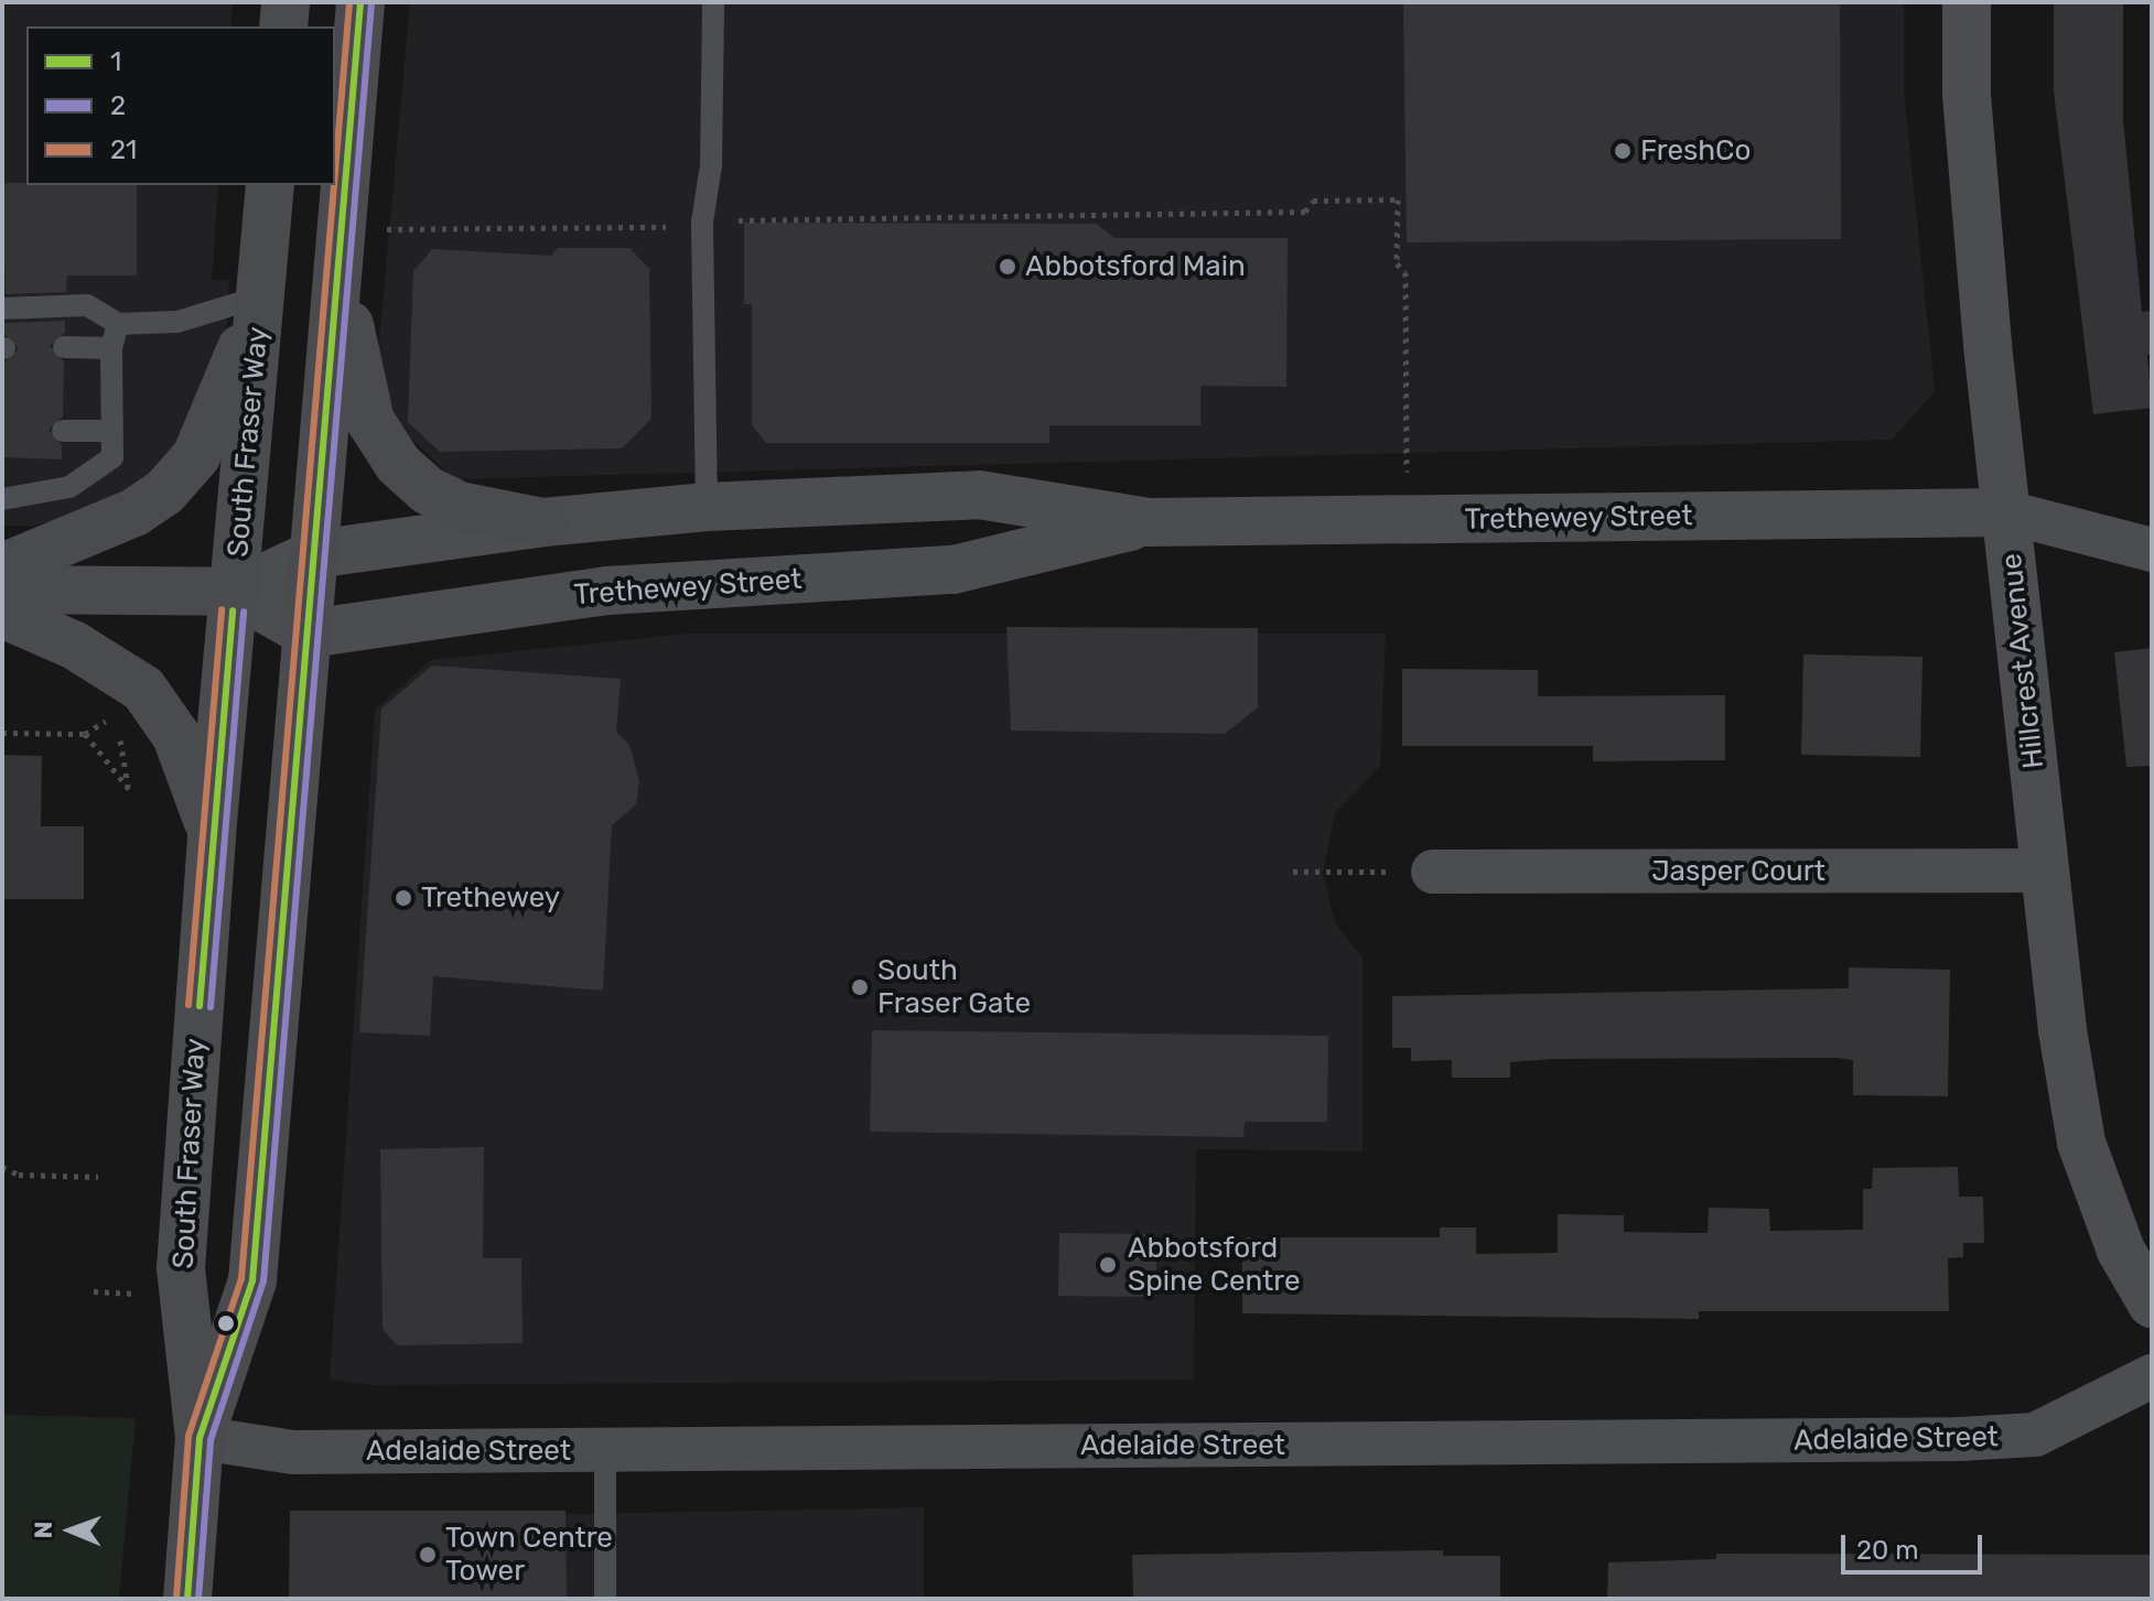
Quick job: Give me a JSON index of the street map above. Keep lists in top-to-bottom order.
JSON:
{
  "streets": {
    "main road": ["South Fraser Way", "Trethewey Street"],
    "street": ["Hillcrest Avenue", "Jasper Court", "Adelaide Street"]
  },
  "crossings": [
    ["South Fraser Way", "Trethewey Street"],
    ["South Fraser Way", "Adelaide Street"],
    ["Trethewey Street", "Hillcrest Avenue"],
    ["Hillcrest Avenue", "Jasper Court"]
  ],
  "places": [
    "FreshCo",
    "Abbotsford Main",
    "Trethewey",
    "South Fraser Gate",
    "Abbotsford Spine Centre",
    "Town Centre Tower"
  ],
  "lines": ["transit line 1", "transit line 21", "transit line 2"],
  "legend": ["1", "2", "21"],
  "scale_bar": "20 m",
  "north": "left"
}
